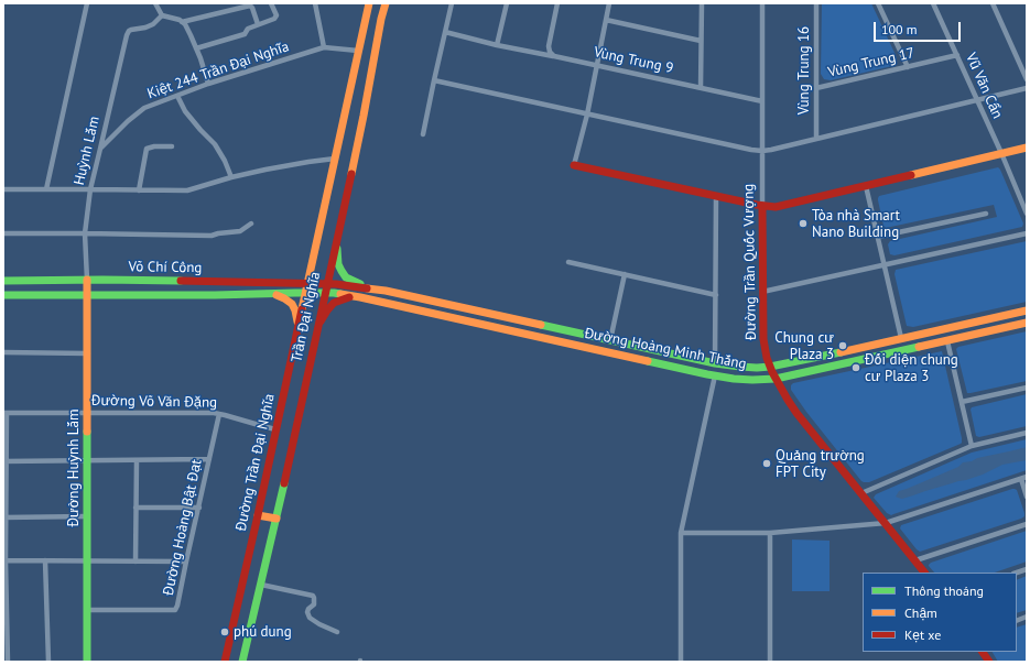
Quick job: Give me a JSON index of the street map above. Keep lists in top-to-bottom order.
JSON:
{
  "streets": {
    "main road": [
      "Đường Trần Quốc Vượng",
      "Võ Chí Công",
      "Trần Đại Nghĩa",
      "Đường Hoàng Minh Thắng",
      "Đường Trần Đại Nghĩa",
      "Đường Huỳnh Lắm"
    ],
    "street": [
      "Vùng Trung 9",
      "Vùng Trung 17",
      "Kiệt 244 Trần Đại Nghĩa",
      "Vùng Trung 16",
      "Vũ Văn Cẩn",
      "Huỳnh Lắm",
      "Đường Võ Văn Đặng",
      "Đường Hoàng Bật Đạt"
    ]
  },
  "crossings": [
    ["Vùng Trung 9", "Đường Trần Quốc Vượng"],
    ["Vùng Trung 17", "Vùng Trung 16"],
    ["Vùng Trung 17", "Vũ Văn Cẩn"],
    ["Kiệt 244 Trần Đại Nghĩa", "Huỳnh Lắm"],
    ["Kiệt 244 Trần Đại Nghĩa", "Trần Đại Nghĩa"],
    ["Huỳnh Lắm", "Võ Chí Công"],
    ["Huỳnh Lắm", "Đường Huỳnh Lắm"],
    ["Đường Trần Quốc Vượng", "Đường Hoàng Minh Thắng"],
    ["Võ Chí Công", "Trần Đại Nghĩa"],
    ["Võ Chí Công", "Đường Hoàng Minh Thắng"],
    ["Võ Chí Công", "Đường Trần Đại Nghĩa"],
    ["Võ Chí Công", "Đường Huỳnh Lắm"],
    ["Trần Đại Nghĩa", "Đường Hoàng Minh Thắng"],
    ["Trần Đại Nghĩa", "Đường Trần Đại Nghĩa"],
    ["Đường Võ Văn Đặng", "Đường Trần Đại Nghĩa"],
    ["Đường Võ Văn Đặng", "Đường Huỳnh Lắm"],
    ["Đường Võ Văn Đặng", "Đường Hoàng Bật Đạt"],
    ["Đường Huỳnh Lắm", "Đường Hoàng Bật Đạt"]
  ],
  "places": [
    "Tòa nhà Smart Nano Building",
    "Chung cư Plaza 3",
    "Đối diện chung cư Plaza 3",
    "Quảng trường FPT City",
    "phú dung"
  ],
  "legend": ["Thông thoáng", "Chậm", "Kẹt xe"],
  "scale_bar": "100 m"
}
